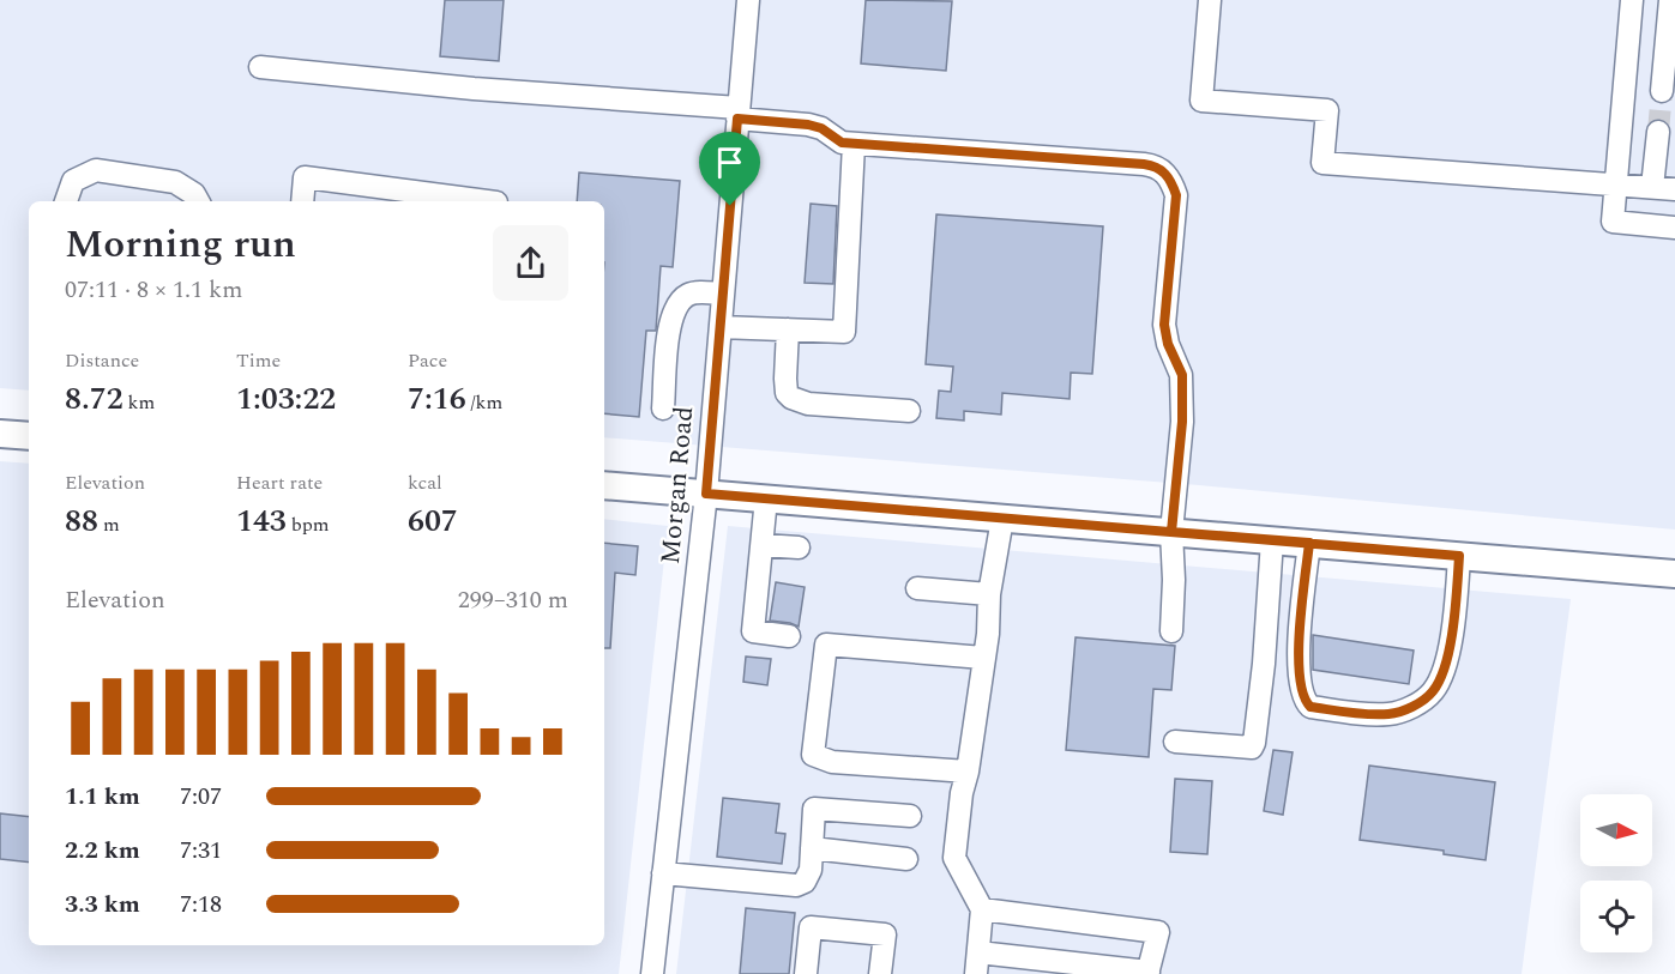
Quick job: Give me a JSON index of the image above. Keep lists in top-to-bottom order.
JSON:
{
  "streets": {
    "street": ["Morgan Road"]
  },
  "north": "right",
  "page": {
    "heading": ["Morning run", "07:11 · 8 × 1.1 km"],
    "stats": [
      ["Distance", "8.72 km"],
      ["Time", "1:03:22"],
      ["Pace", "7:16 /km"],
      ["Elevation", "88 m"],
      ["Heart rate", "143 bpm"],
      ["kcal", "607"]
    ],
    "chart": ["Elevation", "299–310 m"],
    "list": [
      {
        "name": "1.1 km",
        "note": "7:07"
      },
      {
        "name": "2.2 km",
        "note": "7:31"
      },
      {
        "name": "3.3 km",
        "note": "7:18"
      }
    ]
  }
}
